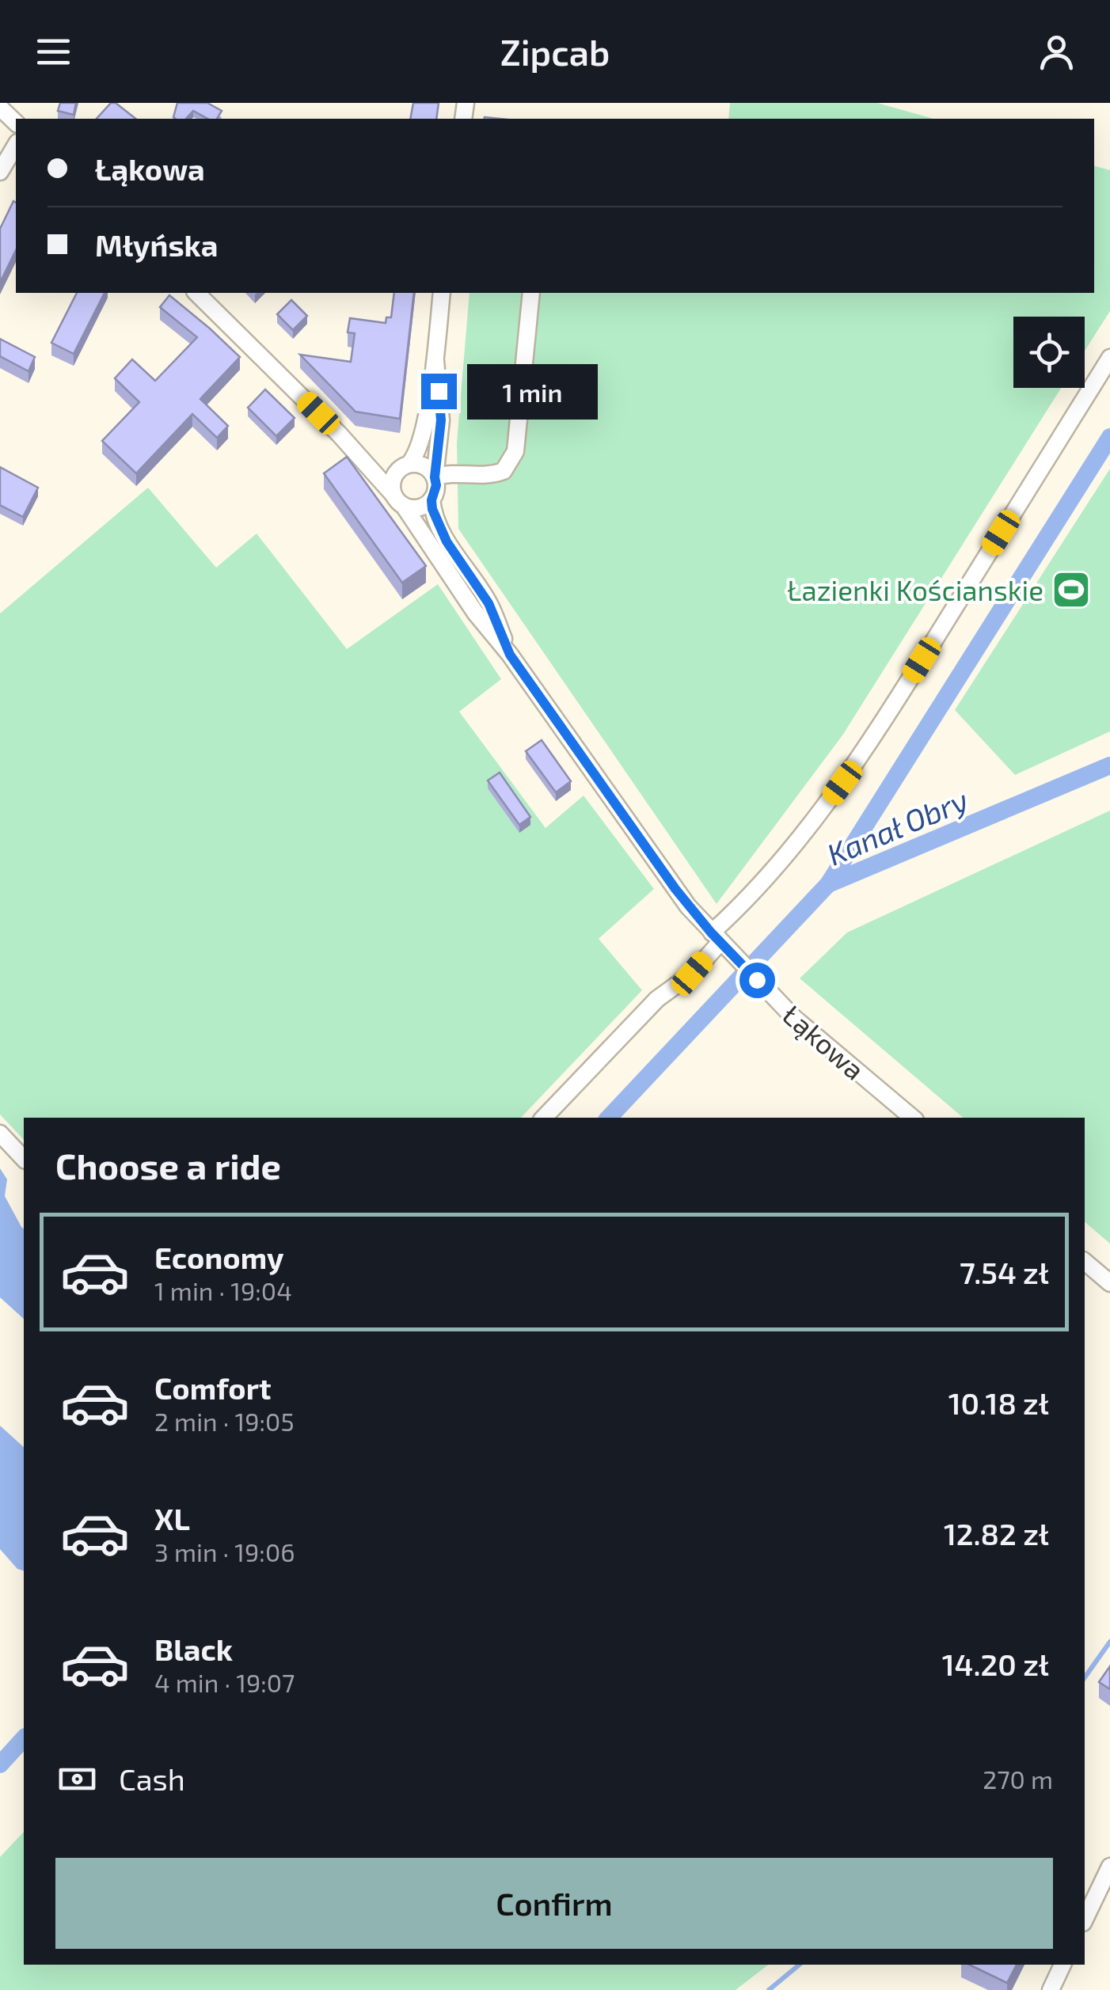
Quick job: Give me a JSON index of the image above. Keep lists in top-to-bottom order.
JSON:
{
  "streets": {
    "street": ["Łąkowa"]
  },
  "water": ["Kanał Obry"],
  "places": {
    "sports": ["Łazienki Kościanskie"]
  },
  "page": {
    "header": "Zipcab",
    "banner": ["Łąkowa", "Młyńska"],
    "bubble": "1 min",
    "heading": "Choose a ride",
    "list": [
      {
        "name": "Economy",
        "note": "1 min · 19:04",
        "value": "7.54 zł"
      },
      {
        "name": "Comfort",
        "note": "2 min · 19:05",
        "value": "10.18 zł"
      },
      {
        "name": "XL",
        "note": "3 min · 19:06",
        "value": "12.82 zł"
      },
      {
        "name": "Black",
        "note": "4 min · 19:07",
        "value": "14.20 zł"
      }
    ],
    "pay": ["Cash", "270 m"],
    "buttons": "Confirm"
  }
}
